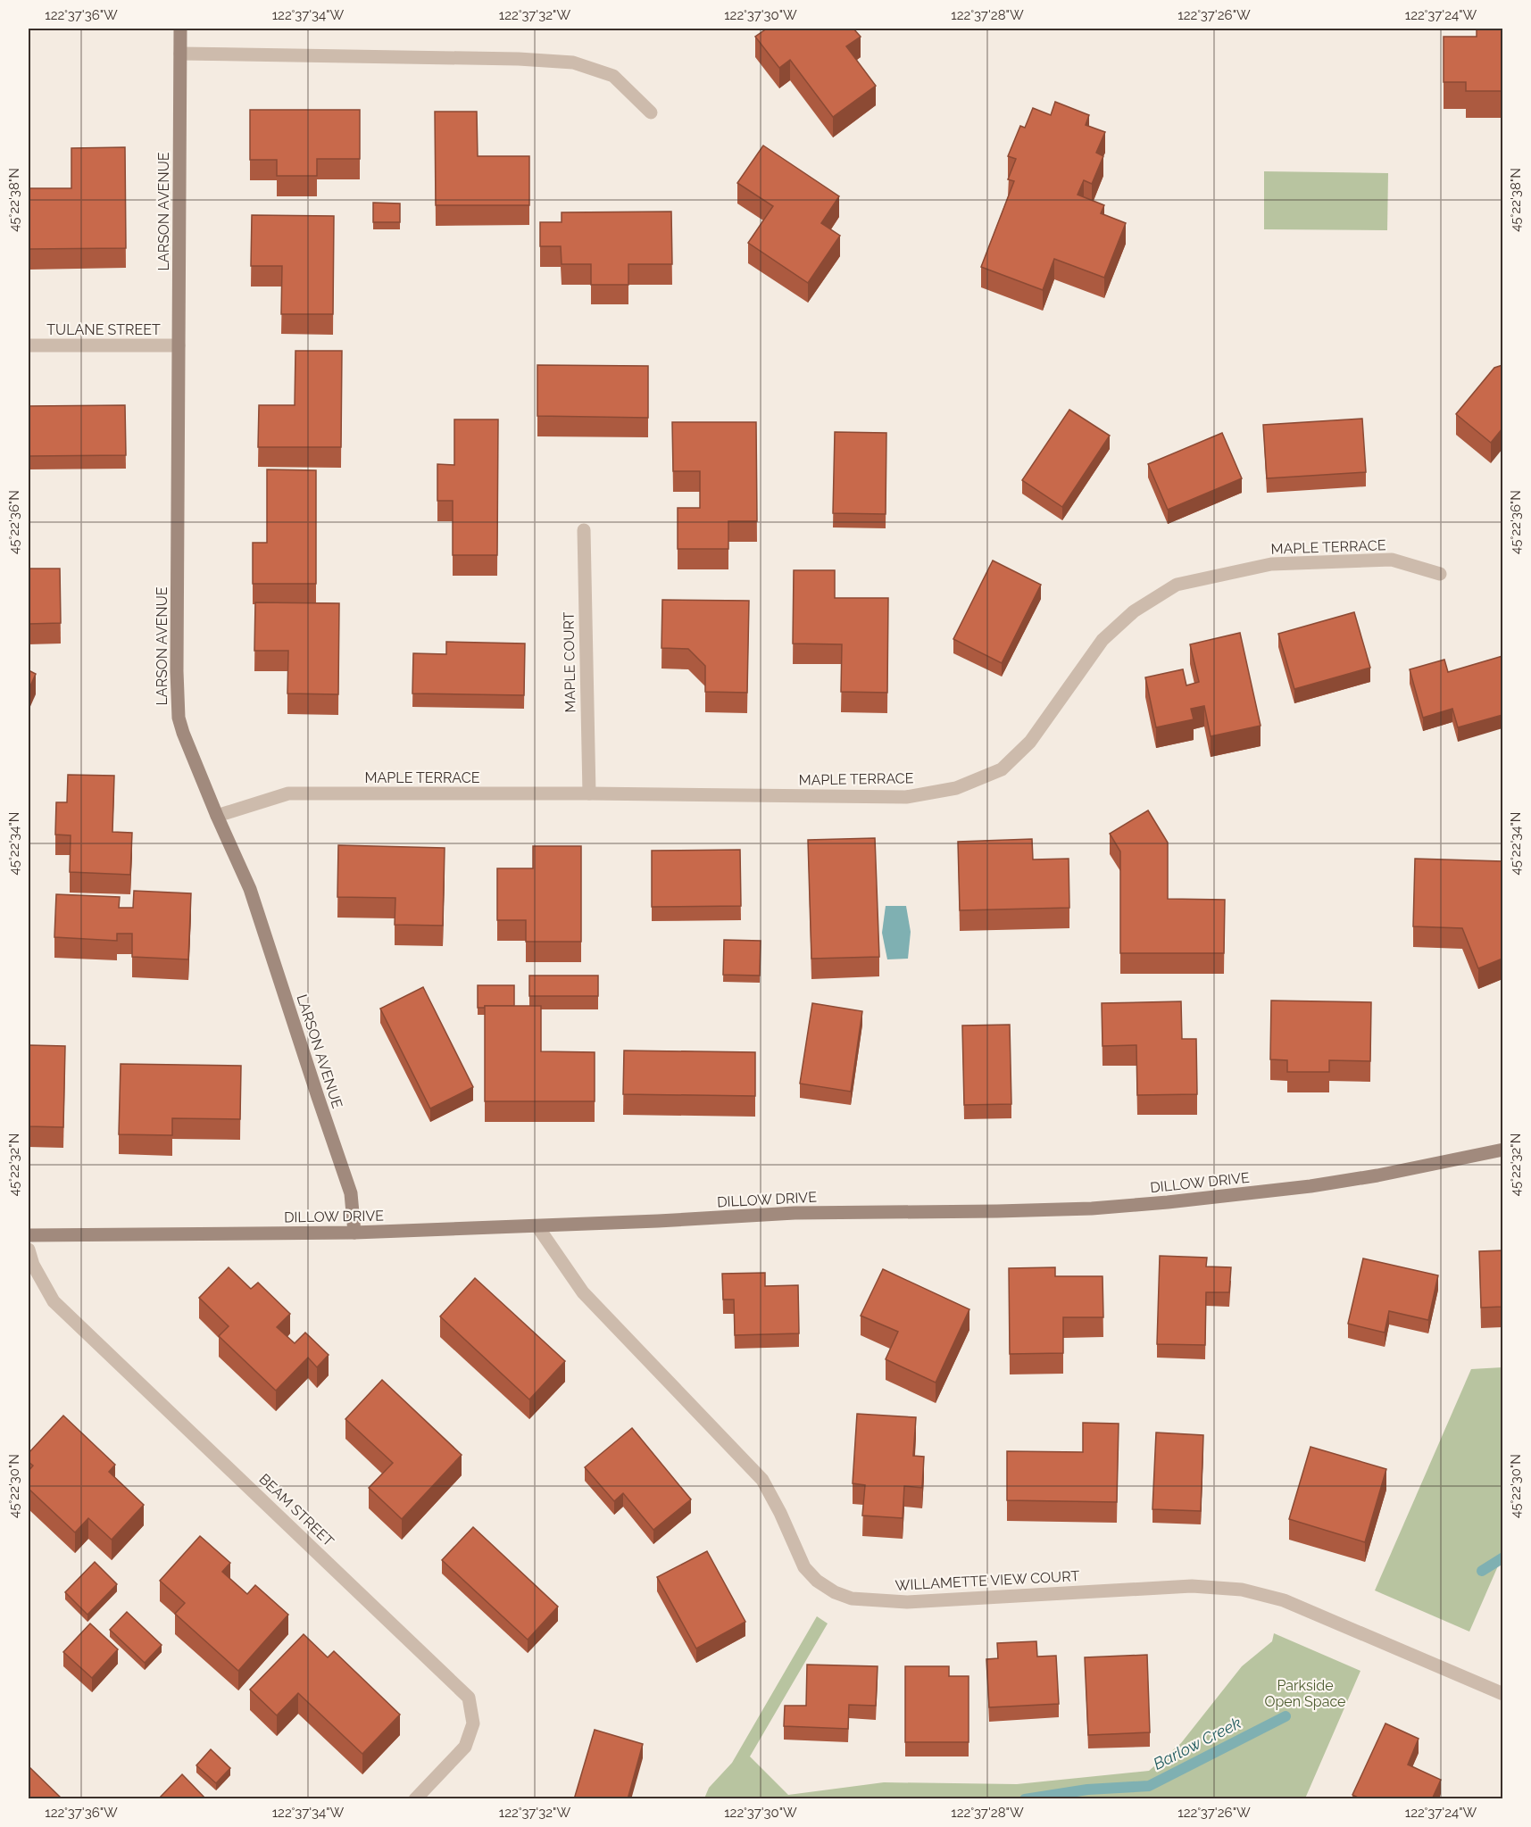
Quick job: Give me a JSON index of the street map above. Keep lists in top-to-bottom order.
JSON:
{
  "streets": {
    "street": [
      "LARSON AVENUE",
      "TULANE STREET",
      "MAPLE TERRACE",
      "MAPLE COURT",
      "DILLOW DRIVE",
      "BEAM STREET",
      "WILLAMETTE VIEW COURT"
    ]
  },
  "crossings": [
    ["LARSON AVENUE", "TULANE STREET"],
    ["LARSON AVENUE", "MAPLE TERRACE"],
    ["LARSON AVENUE", "DILLOW DRIVE"],
    ["MAPLE TERRACE", "MAPLE COURT"],
    ["DILLOW DRIVE", "WILLAMETTE VIEW COURT"]
  ],
  "water": ["Barlow Creek"],
  "parks": ["Parkside Open Space"],
  "coordinates": [
    "122°37'36\"W",
    "122°37'34\"W",
    "122°37'32\"W",
    "122°37'30\"W",
    "122°37'28\"W",
    "122°37'26\"W",
    "122°37'24\"W",
    "45°22'38\"N",
    "45°22'36\"N",
    "45°22'34\"N",
    "45°22'32\"N",
    "45°22'30\"N"
  ]
}
